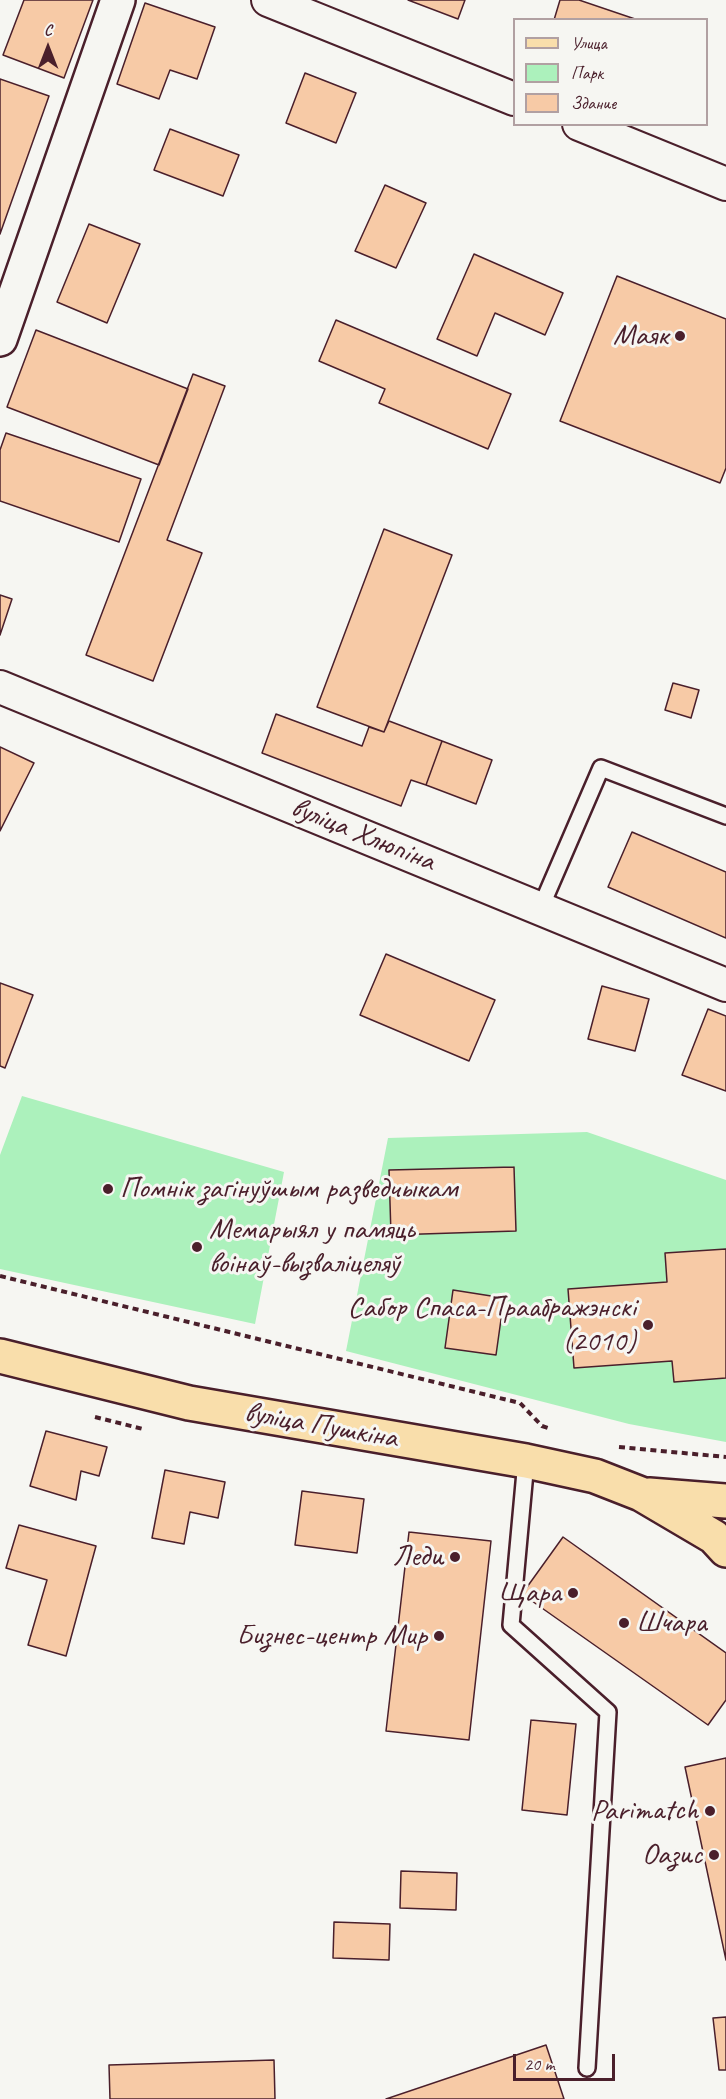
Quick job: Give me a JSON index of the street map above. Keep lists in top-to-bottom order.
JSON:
{
  "streets": {
    "main road": ["вуліца Пушкіна"],
    "street": ["вуліца Хлюпіна"]
  },
  "places": [
    "Маяк",
    "Помнік загінуўшым разведчыкам",
    "Мемарыял у памяць воінаў-вызваліцеляў",
    "Сабор Спаса-Праабражэнскі (2010)",
    "Леди",
    "Щара",
    "Шчара",
    "Бизнес-центр Мир",
    "Parimatch",
    "Оазис"
  ],
  "legend": ["Улица", "Парк", "Здание"],
  "scale_bar": "20 m",
  "north": "top"
}
